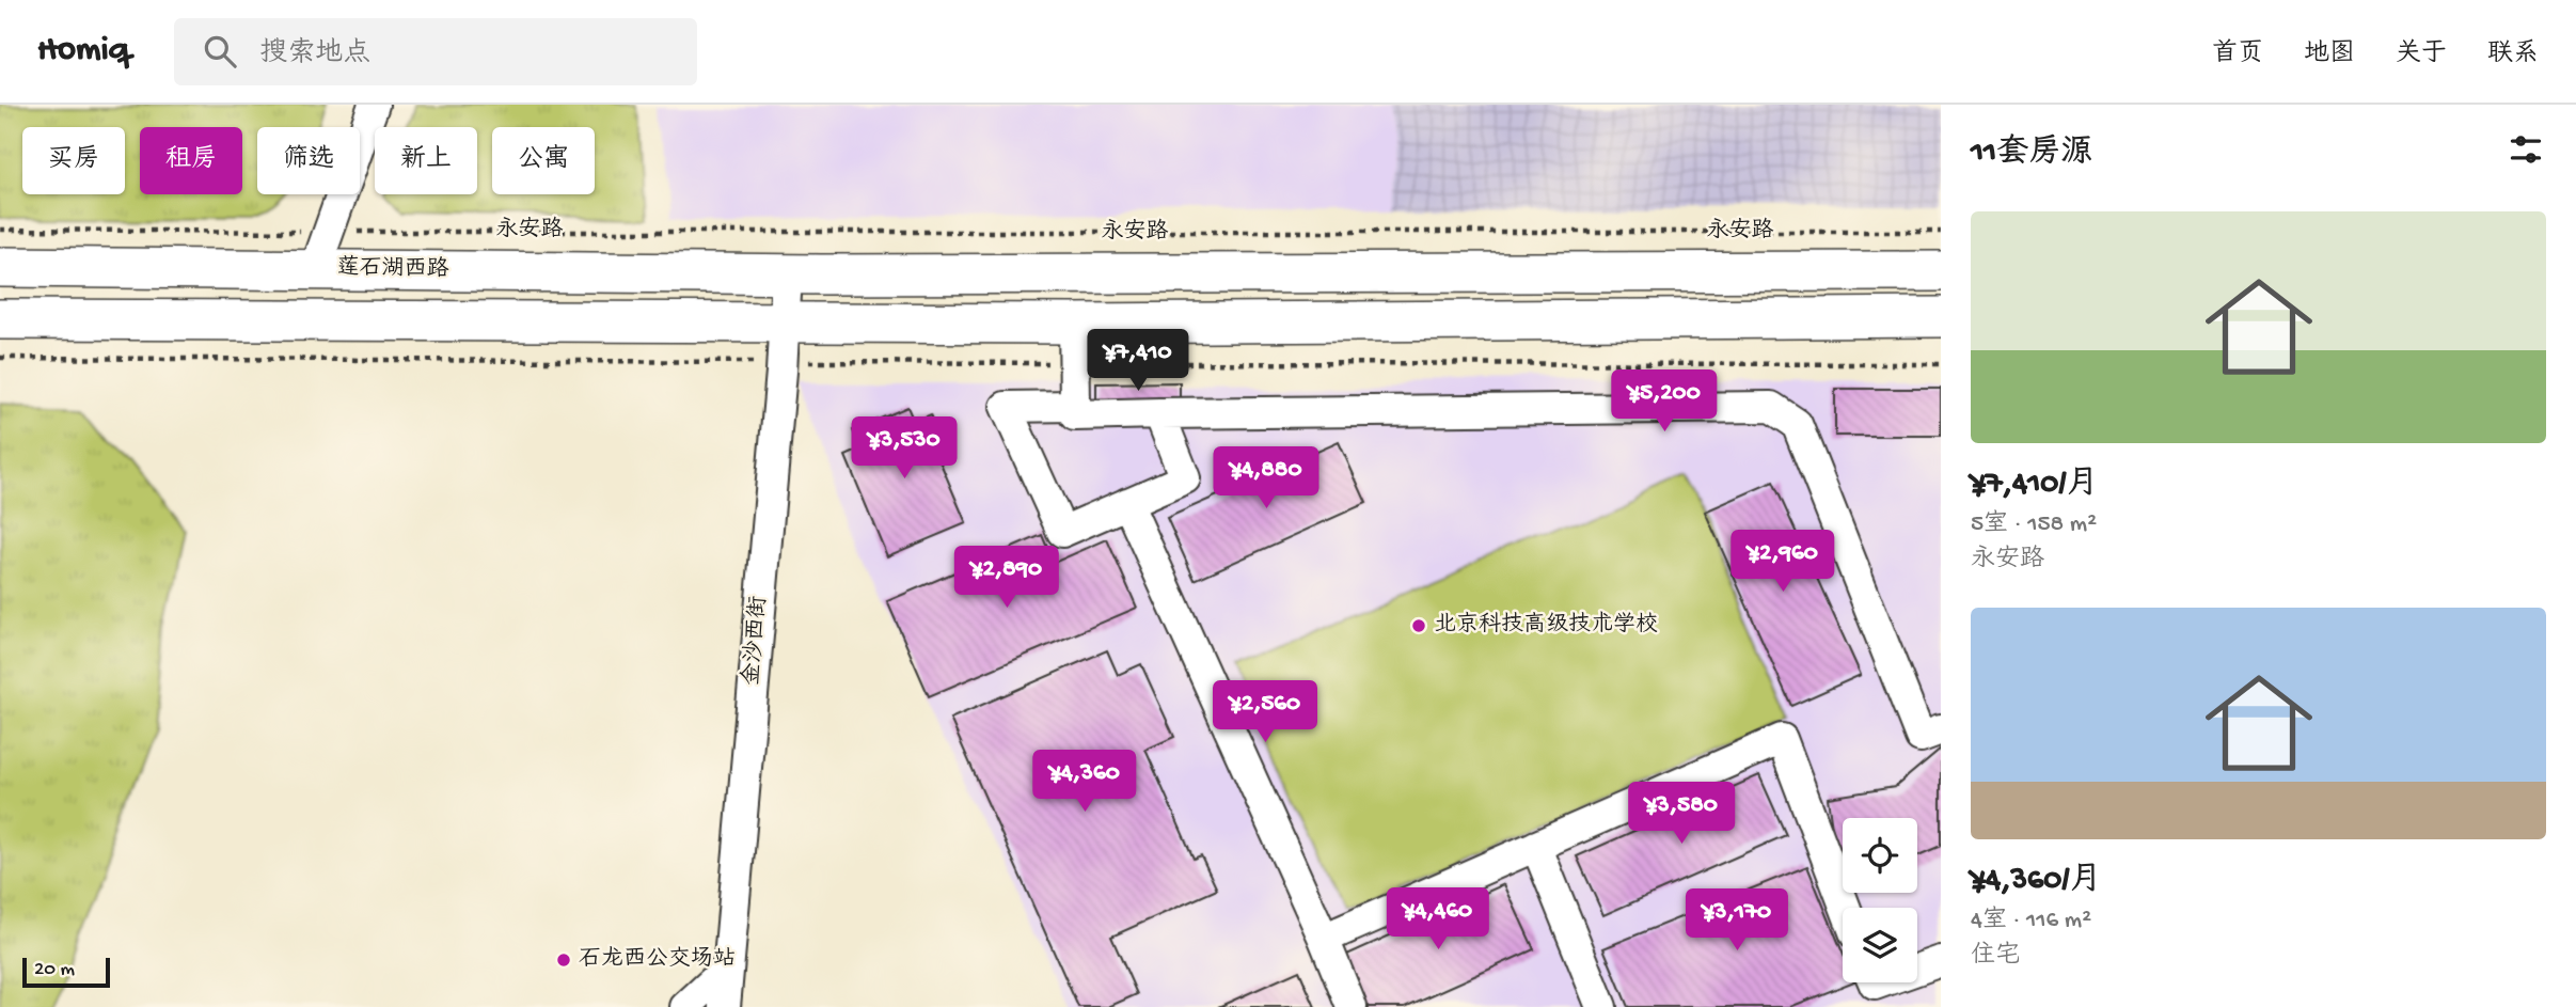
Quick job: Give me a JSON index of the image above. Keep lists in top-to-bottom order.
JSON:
{
  "streets": {
    "main road": ["永安路", "莲石湖西路"],
    "street": ["金沙西街"]
  },
  "crossings": [
    ["永安路", "莲石湖西路"],
    ["永安路", "金沙西街"],
    ["莲石湖西路", "金沙西街"]
  ],
  "places": ["北京科技高级技术学校", "石龙西公交场站"],
  "scale_bar": "20 m",
  "page": {
    "header": "Homiq",
    "search": "搜索地点",
    "nav": [
      "首页",
      "地图",
      "关于",
      "联系"
    ],
    "heading": "11套房源",
    "chip": [
      "买房",
      "租房",
      "筛选",
      "新上",
      "公寓"
    ],
    "list": [
      {
        "name": "¥7,410/月",
        "note": "5室 · 158 m² · 永安路"
      },
      {
        "name": "¥4,360/月",
        "note": "4室 · 116 m² · 住宅"
      }
    ],
    "price": [
      "¥7,410",
      "¥5,200",
      "¥3,530",
      "¥4,880",
      "¥2,960",
      "¥2,890",
      "¥2,560",
      "¥4,360",
      "¥3,580",
      "¥4,460",
      "¥3,170"
    ],
    "scale": "20 m"
  }
}
